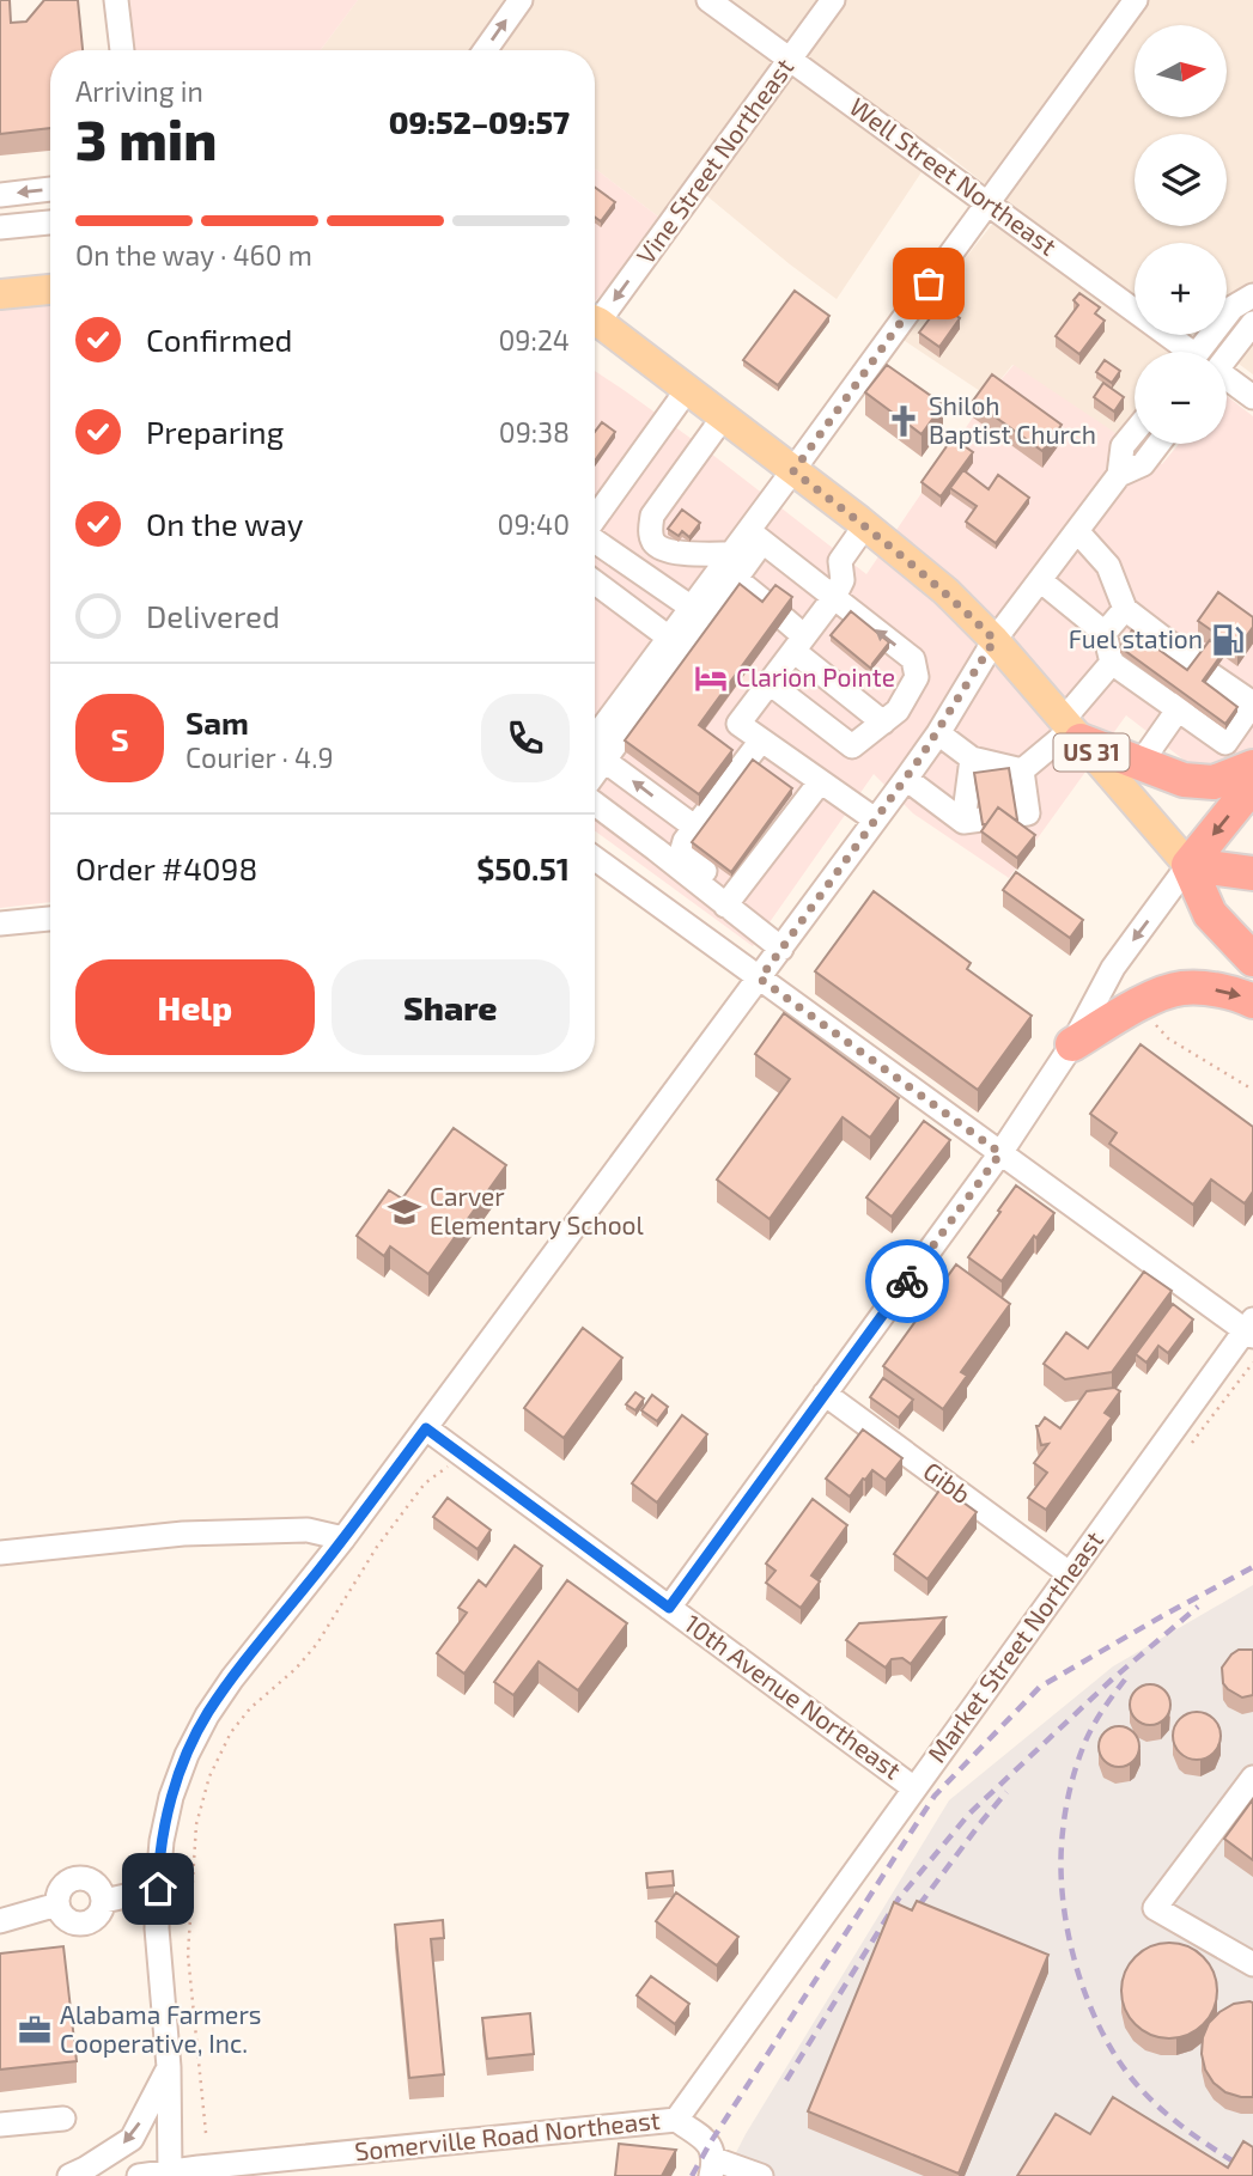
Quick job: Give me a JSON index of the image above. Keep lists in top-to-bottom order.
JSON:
{
  "streets": {
    "highway": ["US 31"],
    "street": [
      "Vine Street Northeast",
      "Well Street Northeast",
      "Gibb",
      "Market Street Northeast",
      "10th Avenue Northeast",
      "Somerville Road Northeast"
    ]
  },
  "crossings": [
    ["Vine Street Northeast", "Well Street Northeast"],
    ["Gibb", "Market Street Northeast"],
    ["Market Street Northeast", "10th Avenue Northeast"],
    ["Market Street Northeast", "Somerville Road Northeast"]
  ],
  "one_way": ["Vine Street Northeast"],
  "places": {
    "church": ["Shiloh Baptist Church"],
    "fuel station": ["Fuel station"],
    "hotel": ["Clarion Pointe"],
    "school or university": ["Carver Elementary School"],
    "office": ["Alabama Farmers Cooperative, Inc."]
  },
  "north": "right",
  "page": {
    "map_buttons": ["+", "−"],
    "heading": ["3 min", "Arriving in", "09:52–09:57"],
    "panel": [
      "Sam",
      "Courier · 4.9",
      "Order #4098",
      "$50.51"
    ],
    "bar": "On the way · 460 m",
    "list": [
      ["Confirmed", "09:24"],
      ["Preparing", "09:38"],
      ["On the way", "09:40"],
      "Delivered"
    ],
    "round": "S",
    "buttons": ["Help", "Share"]
  }
}
